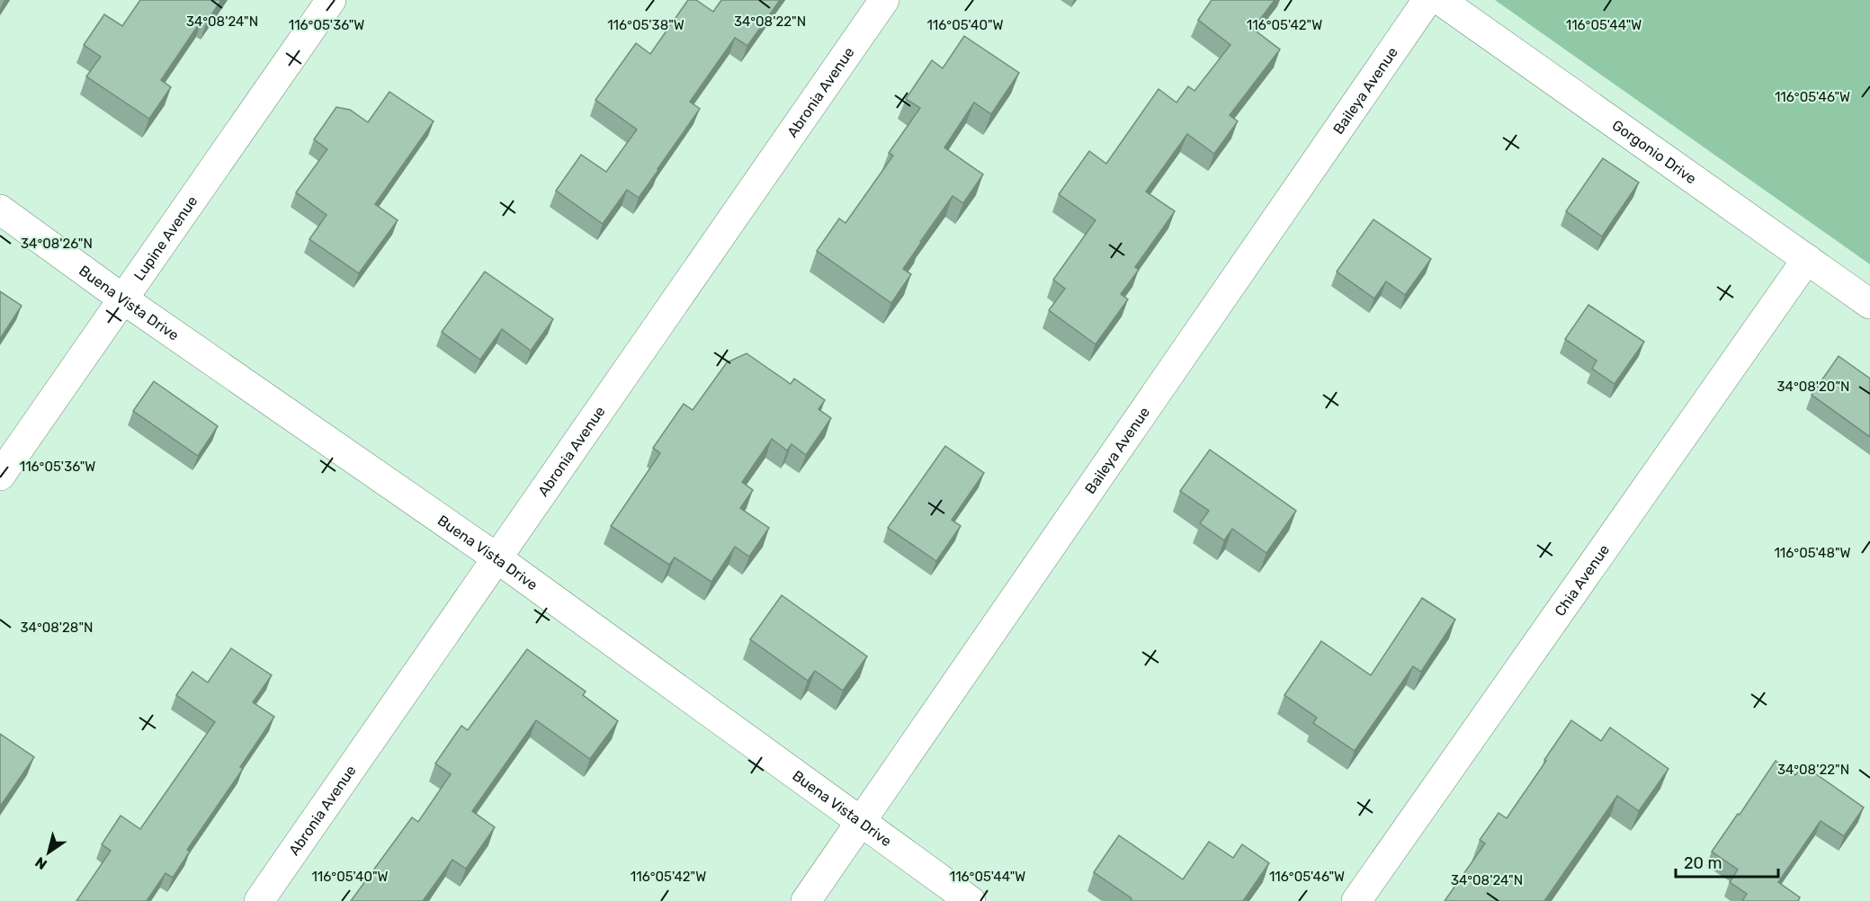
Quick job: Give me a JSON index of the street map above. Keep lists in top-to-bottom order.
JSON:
{
  "streets": {
    "street": [
      "Baileya Avenue",
      "Abronia Avenue",
      "Gorgonio Drive",
      "Lupine Avenue",
      "Buena Vista Drive",
      "Chia Avenue"
    ]
  },
  "crossings": [
    ["Baileya Avenue", "Buena Vista Drive"],
    ["Abronia Avenue", "Buena Vista Drive"],
    ["Gorgonio Drive", "Chia Avenue"],
    ["Lupine Avenue", "Buena Vista Drive"]
  ],
  "scale_bar": "20 m",
  "north": "bottom left",
  "coordinates": [
    "34°08'22\"N",
    "34°08'24\"N",
    "116°05'36\"W",
    "116°05'38\"W",
    "116°05'40\"W",
    "116°05'42\"W",
    "116°05'44\"W",
    "116°05'46\"W",
    "34°08'26\"N",
    "34°08'20\"N",
    "116°05'48\"W",
    "34°08'28\"N"
  ]
}
